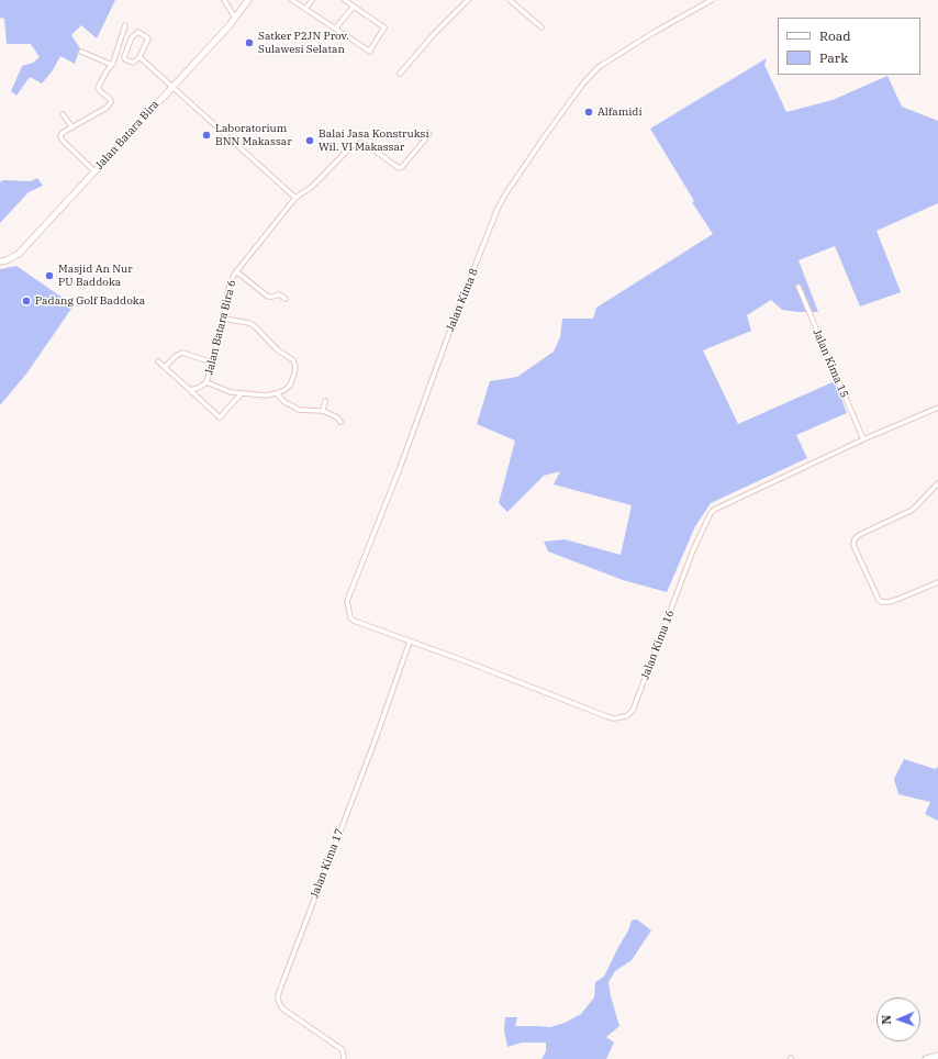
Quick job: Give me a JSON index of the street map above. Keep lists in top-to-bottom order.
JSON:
{
  "streets": {
    "street": [
      "Jalan Batara Bira",
      "Jalan Kima 8",
      "Jalan Batara Bira 6",
      "Jalan Kima 15",
      "Jalan Kima 16",
      "Jalan Kima 17"
    ]
  },
  "crossings": [
    ["Jalan Kima 8", "Jalan Kima 16"],
    ["Jalan Kima 8", "Jalan Kima 17"],
    ["Jalan Kima 15", "Jalan Kima 16"],
    ["Jalan Kima 16", "Jalan Kima 17"]
  ],
  "places": [
    "Satker P2JN Prov. Sulawesi Selatan",
    "Alfamidi",
    "Laboratorium BNN Makassar",
    "Balai Jasa Konstruksi Wil. VI Makassar",
    "Masjid An Nur PU Baddoka",
    "Padang Golf Baddoka"
  ],
  "legend": ["Road", "Park"],
  "north": "left"
}
